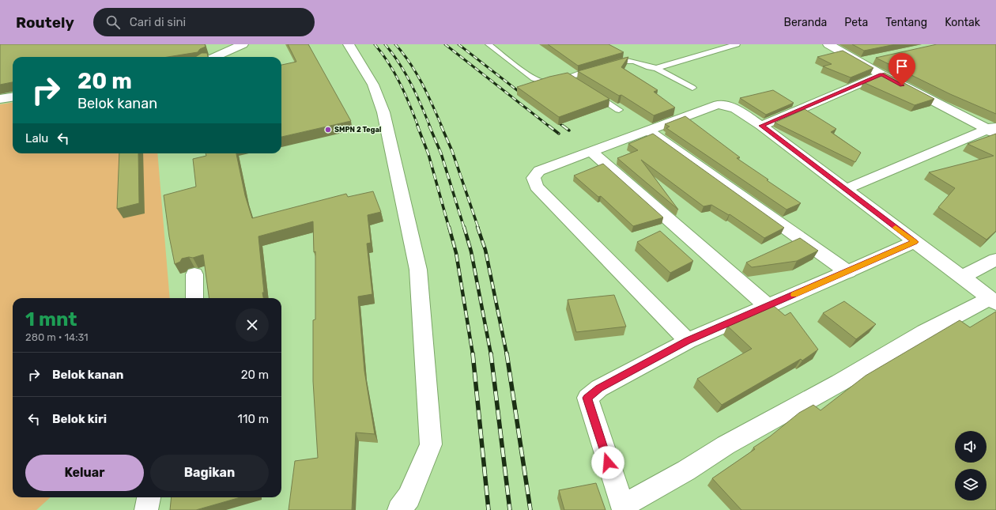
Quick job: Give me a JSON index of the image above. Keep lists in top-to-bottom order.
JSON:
{
  "places": ["SMPN 2 Tegal"],
  "page": {
    "header": "Routely",
    "search": "Cari di sini",
    "nav": [
      "Beranda",
      "Peta",
      "Tentang",
      "Kontak"
    ],
    "turn": ["20 m", "Belok kanan"],
    "then": "Lalu",
    "heading": ["1 mnt", "280 m · 14:31"],
    "list": [
      {
        "name": "Belok kanan",
        "value": "20 m"
      },
      {
        "name": "Belok kiri",
        "value": "110 m"
      }
    ],
    "buttons": ["Keluar", "Bagikan"]
  }
}
